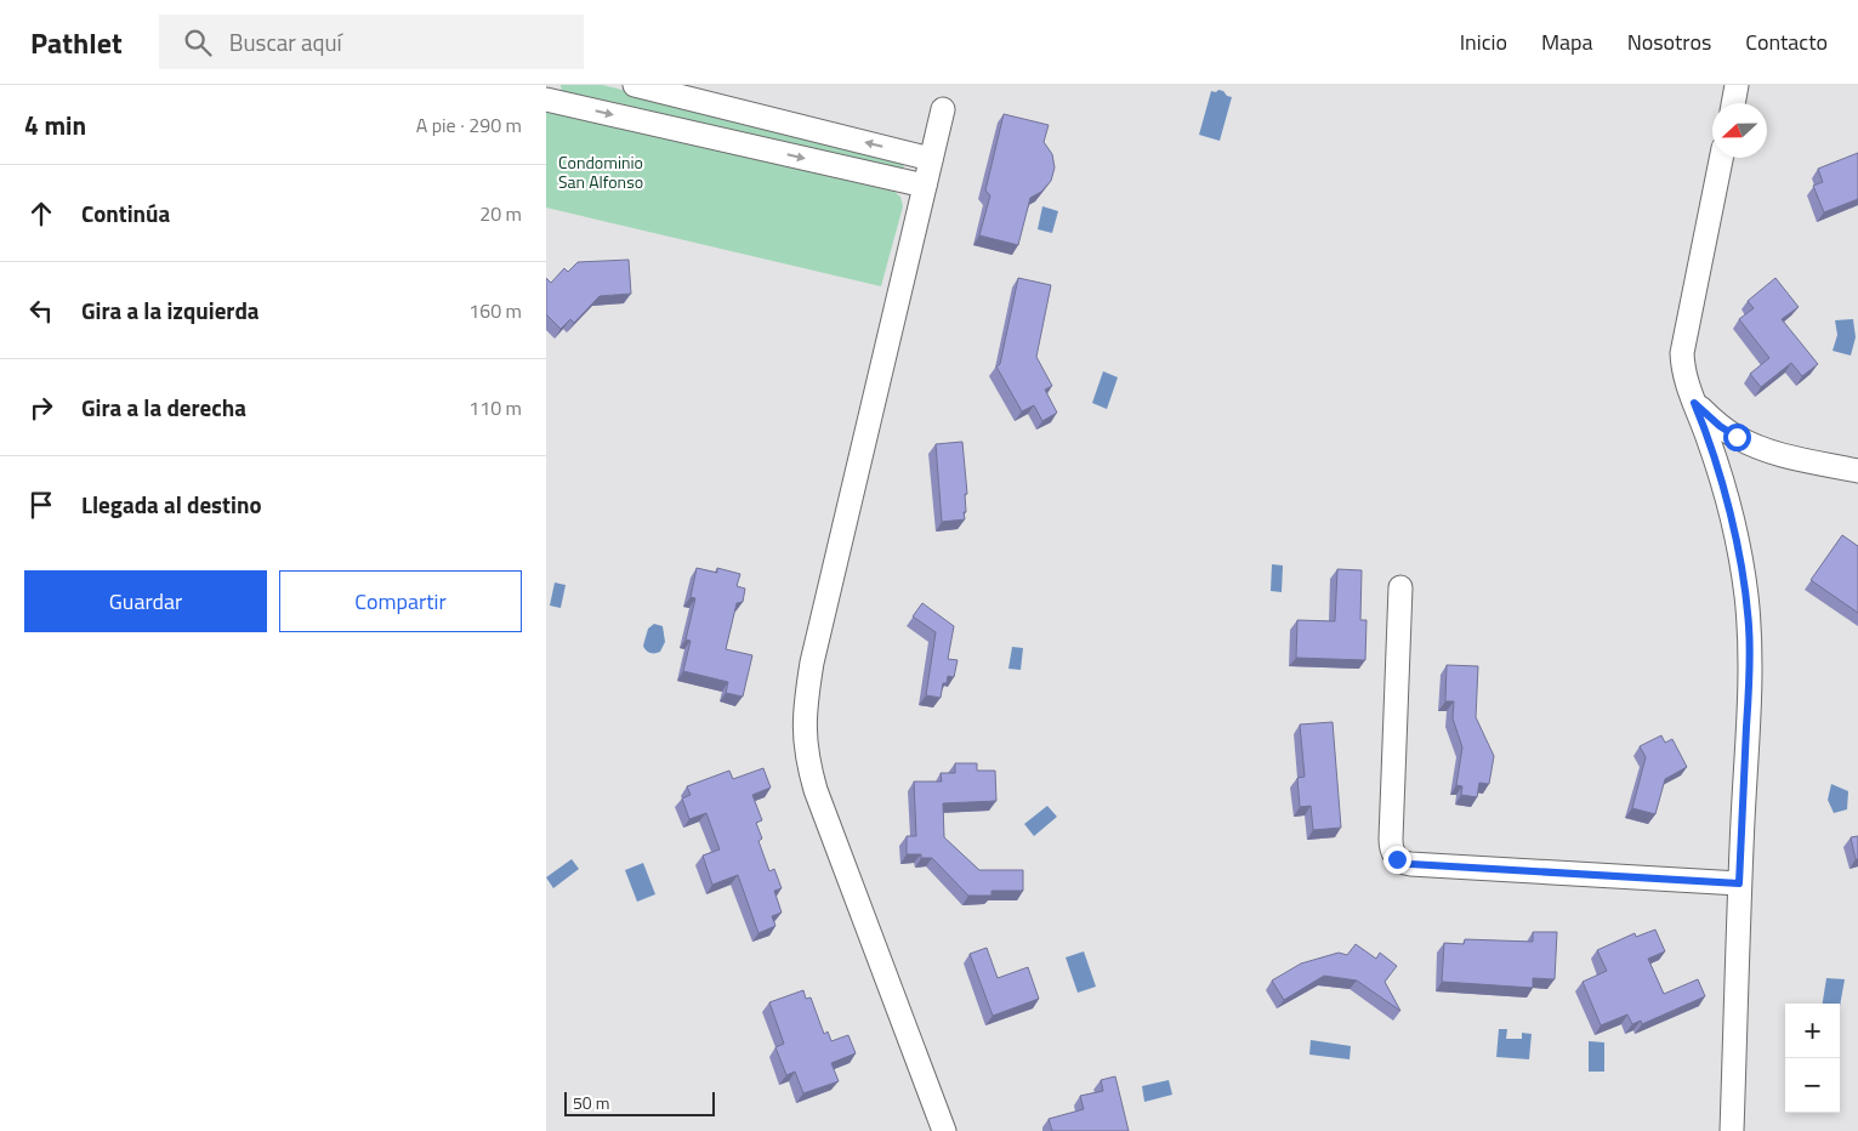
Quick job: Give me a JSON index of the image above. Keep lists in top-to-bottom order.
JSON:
{
  "parks": ["Condominio San Alfonso"],
  "scale_bar": "50 m",
  "north": "left",
  "page": {
    "header": "Pathlet",
    "search": "Buscar aquí",
    "nav": [
      "Inicio",
      "Mapa",
      "Nosotros",
      "Contacto"
    ],
    "heading": ["4 min", "A pie · 290 m"],
    "list": [
      ["Continúa", "20 m"],
      ["Gira a la izquierda", "160 m"],
      ["Gira a la derecha", "110 m"],
      "Llegada al destino"
    ],
    "buttons": ["Guardar", "Compartir"],
    "map_buttons": ["+", "−"],
    "scale": "50 m"
  }
}
